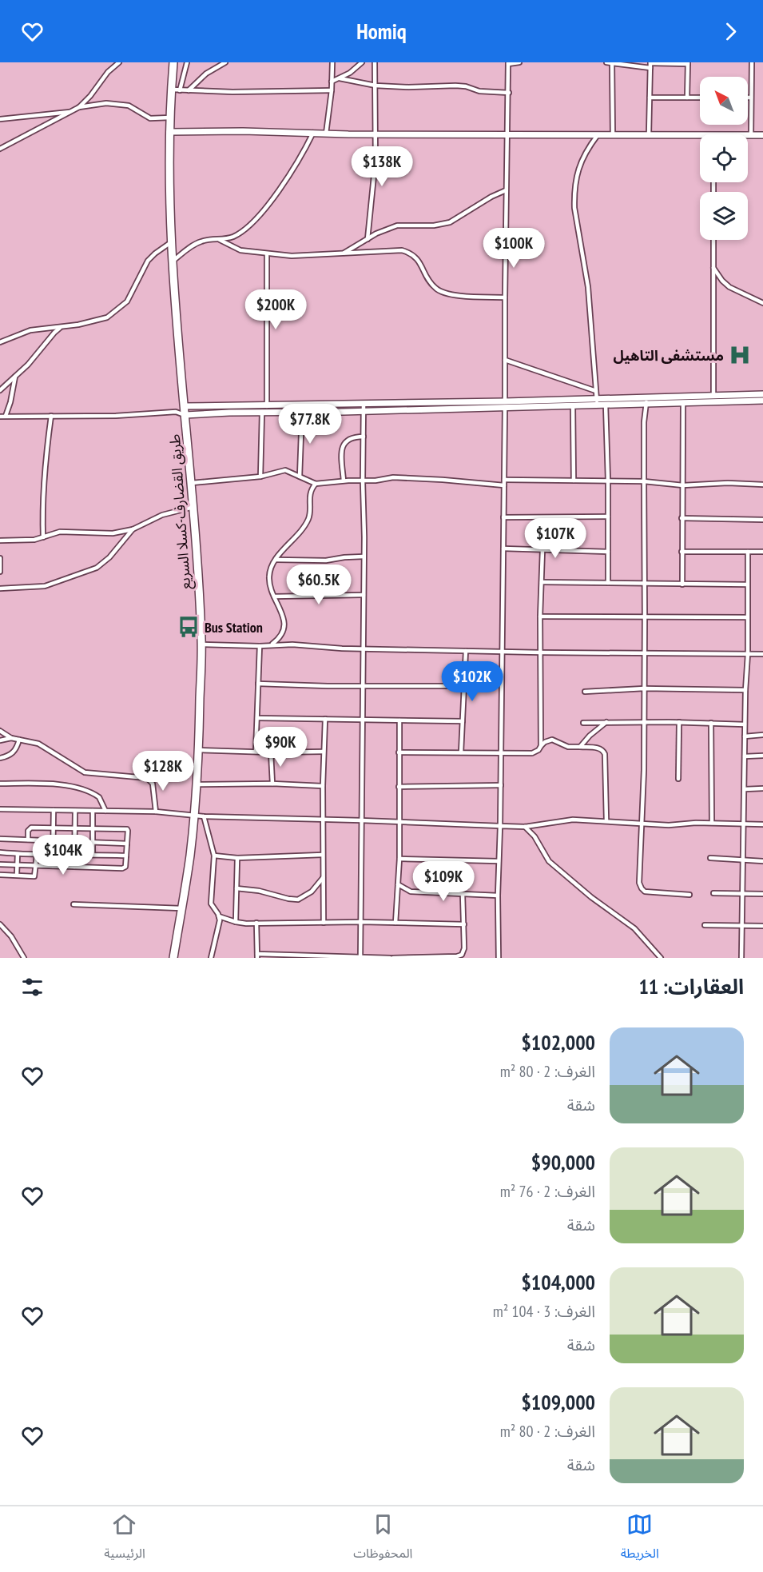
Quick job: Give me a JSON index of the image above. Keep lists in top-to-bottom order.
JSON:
{
  "streets": {
    "highway": ["طريق القضارف-كسلا السريع"]
  },
  "places": {
    "hospital": ["مستشفى التاهيل"],
    "bus stop": ["Bus Station"]
  },
  "north": "top left",
  "page": {
    "header": "Homiq",
    "price": [
      "$138K",
      "$100K",
      "$200K",
      "$77.8K",
      "$107K",
      "$60.5K",
      "$102K",
      "$90K",
      "$128K",
      "$104K",
      "$109K"
    ],
    "heading": "العقارات: 11",
    "list": [
      {
        "name": "$102,000",
        "note": "الغرف: 2 · 80 m² · شقة"
      },
      {
        "name": "$90,000",
        "note": "الغرف: 2 · 76 m² · شقة"
      },
      {
        "name": "$104,000",
        "note": "الغرف: 3 · 104 m² · شقة"
      },
      {
        "name": "$109,000",
        "note": "الغرف: 2 · 80 m² · شقة"
      }
    ],
    "tabs": ["الخريطة", "المحفوظات", "الرئيسية"]
  }
}
